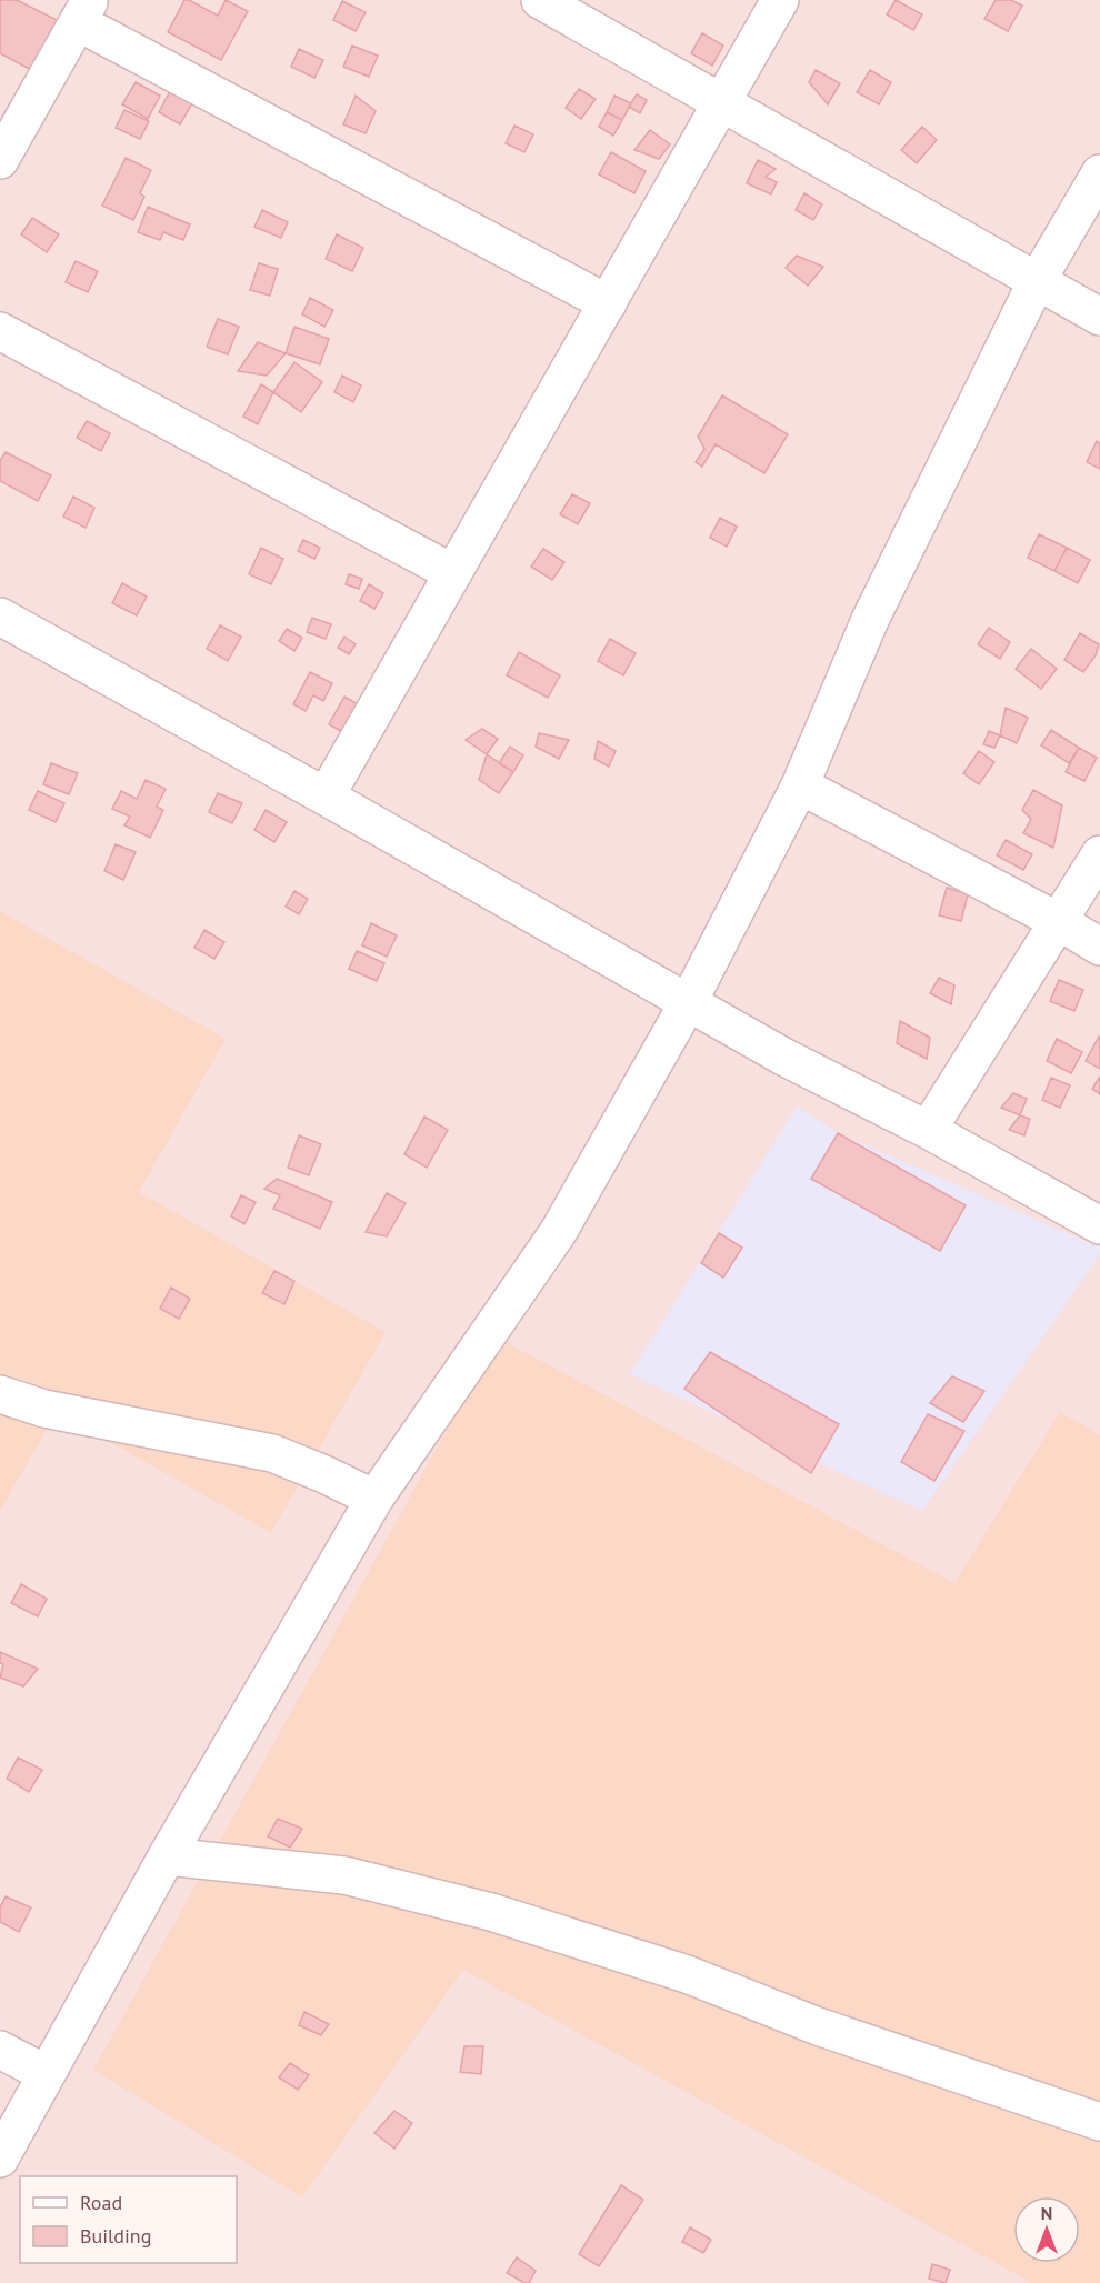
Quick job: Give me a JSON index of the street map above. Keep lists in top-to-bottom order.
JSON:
{
  "legend": ["Road", "Building"],
  "north": "top"
}
